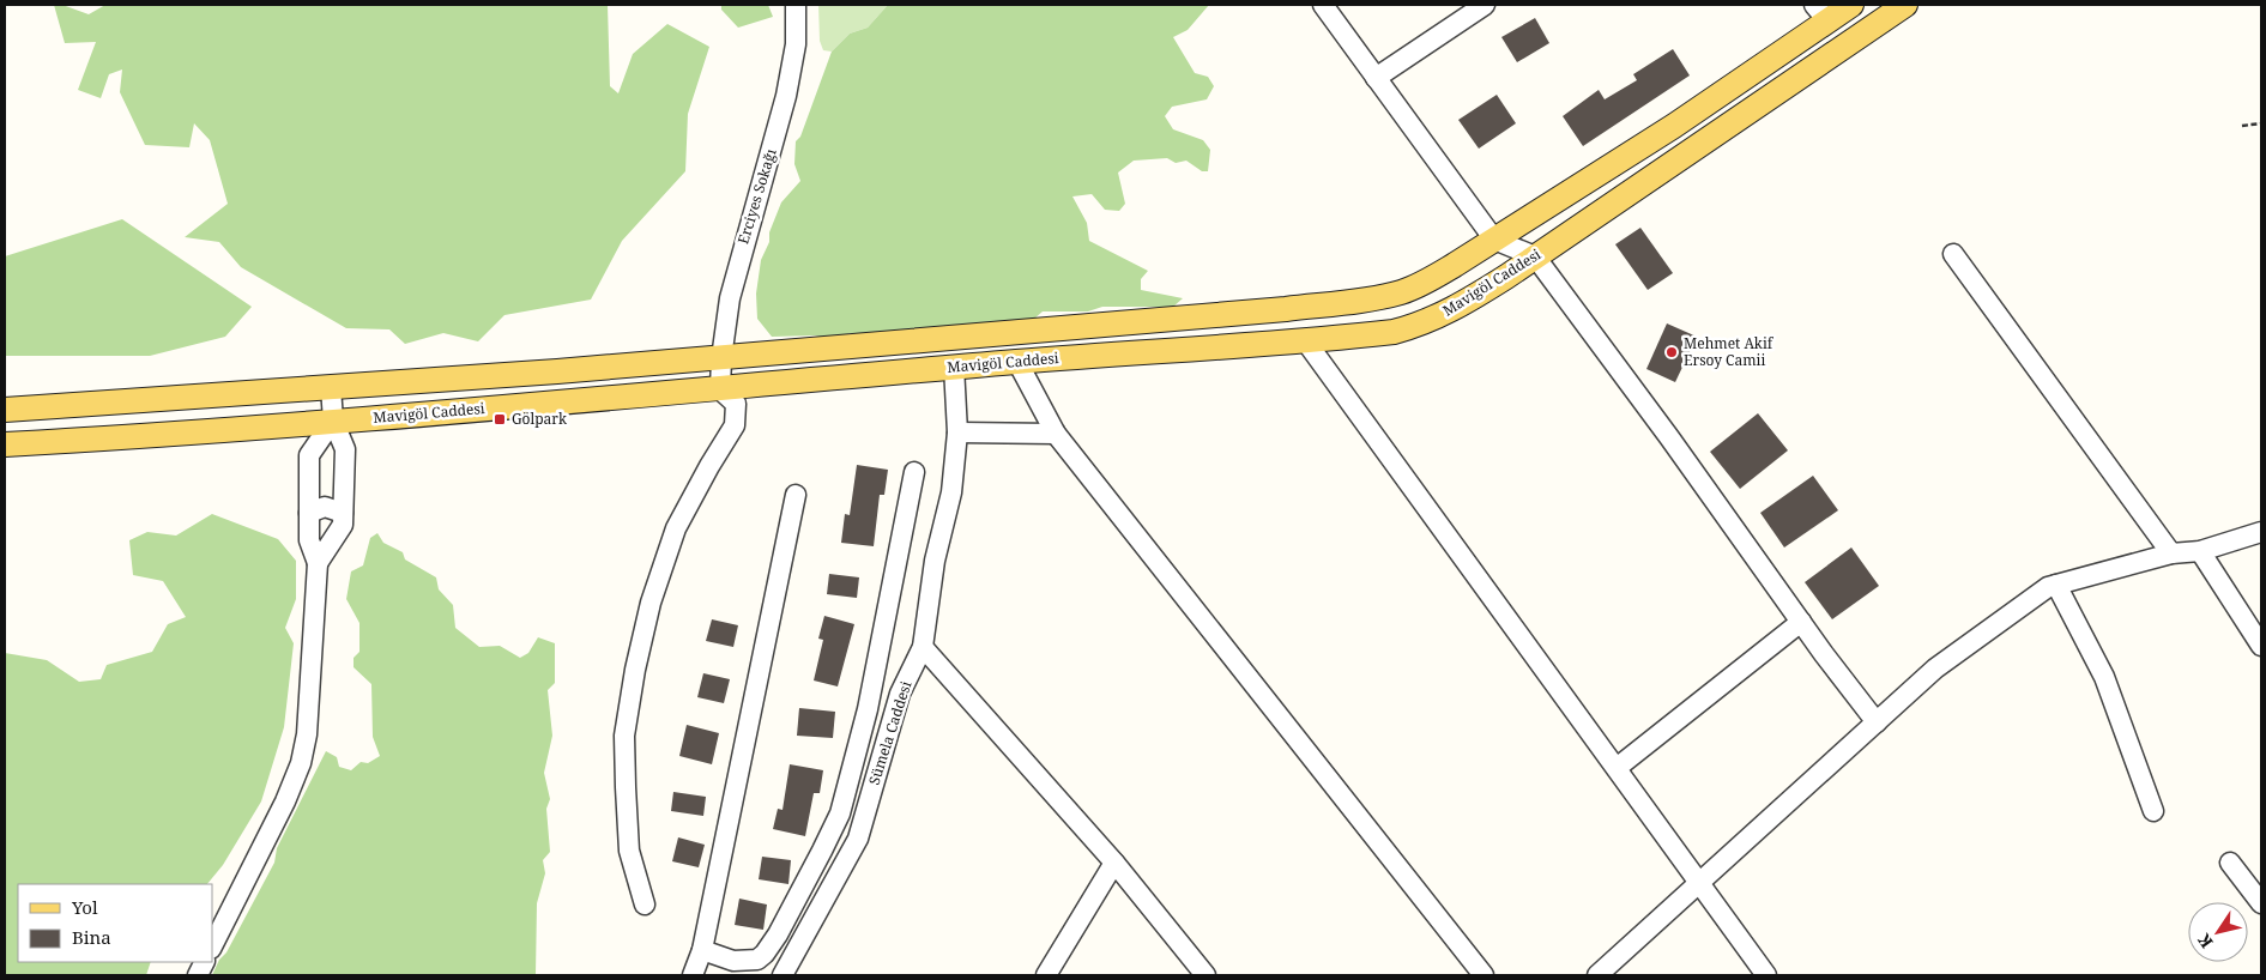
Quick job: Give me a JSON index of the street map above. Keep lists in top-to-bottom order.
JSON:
{
  "streets": {
    "main road": ["Mavigöl Caddesi"],
    "street": ["Erciyes Sokağı", "Sümela Caddesi"]
  },
  "crossings": [
    ["Erciyes Sokağı", "Mavigöl Caddesi"],
    ["Mavigöl Caddesi", "Sümela Caddesi"]
  ],
  "places": {
    "other": ["Mehmet Akif Ersoy Camii"],
    "transit": ["Gölpark"]
  },
  "legend": ["Yol", "Bina"],
  "north": "bottom left"
}
